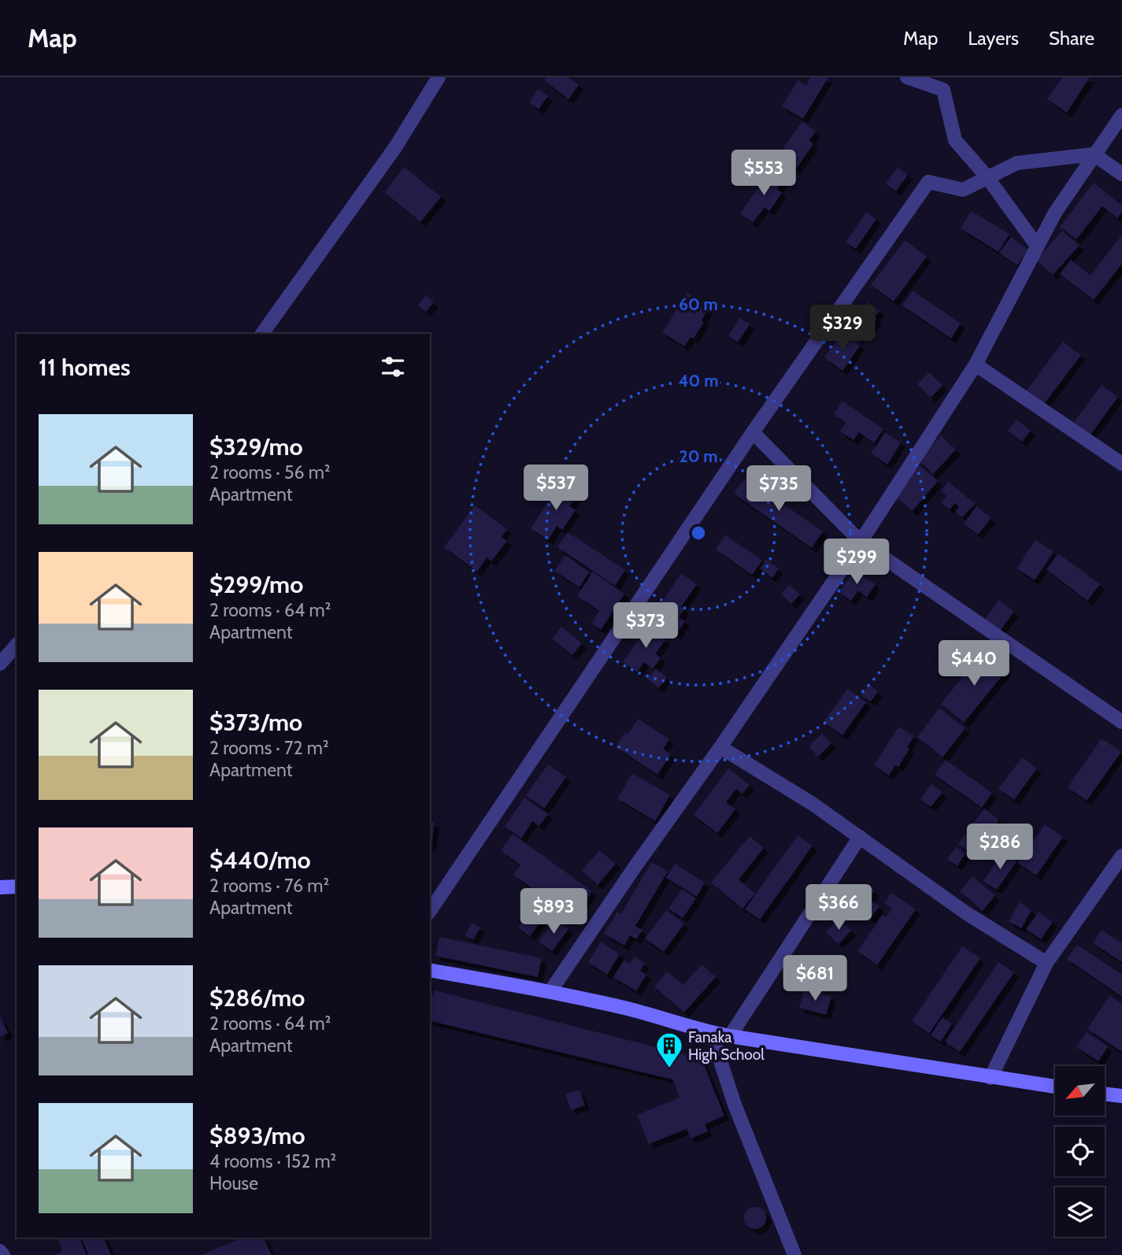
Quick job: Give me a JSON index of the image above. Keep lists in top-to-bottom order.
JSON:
{
  "places": {
    "building": ["Fanaka High School"]
  },
  "north": "bottom left",
  "page": {
    "header": "Map",
    "nav": ["Map", "Layers", "Share"],
    "price": [
      "$553",
      "$329",
      "$537",
      "$735",
      "$299",
      "$373",
      "$440",
      "$286",
      "$366",
      "$893",
      "$681"
    ],
    "heading": "11 homes",
    "list": [
      {
        "name": "$329/mo",
        "note": "2 rooms · 56 m² · Apartment"
      },
      {
        "name": "$299/mo",
        "note": "2 rooms · 64 m² · Apartment"
      },
      {
        "name": "$373/mo",
        "note": "2 rooms · 72 m² · Apartment"
      },
      {
        "name": "$440/mo",
        "note": "2 rooms · 76 m² · Apartment"
      },
      {
        "name": "$286/mo",
        "note": "2 rooms · 64 m² · Apartment"
      },
      {
        "name": "$893/mo",
        "note": "4 rooms · 152 m² · House"
      }
    ]
  },
  "rings": ["60 m", "40 m", "20 m"]
}
